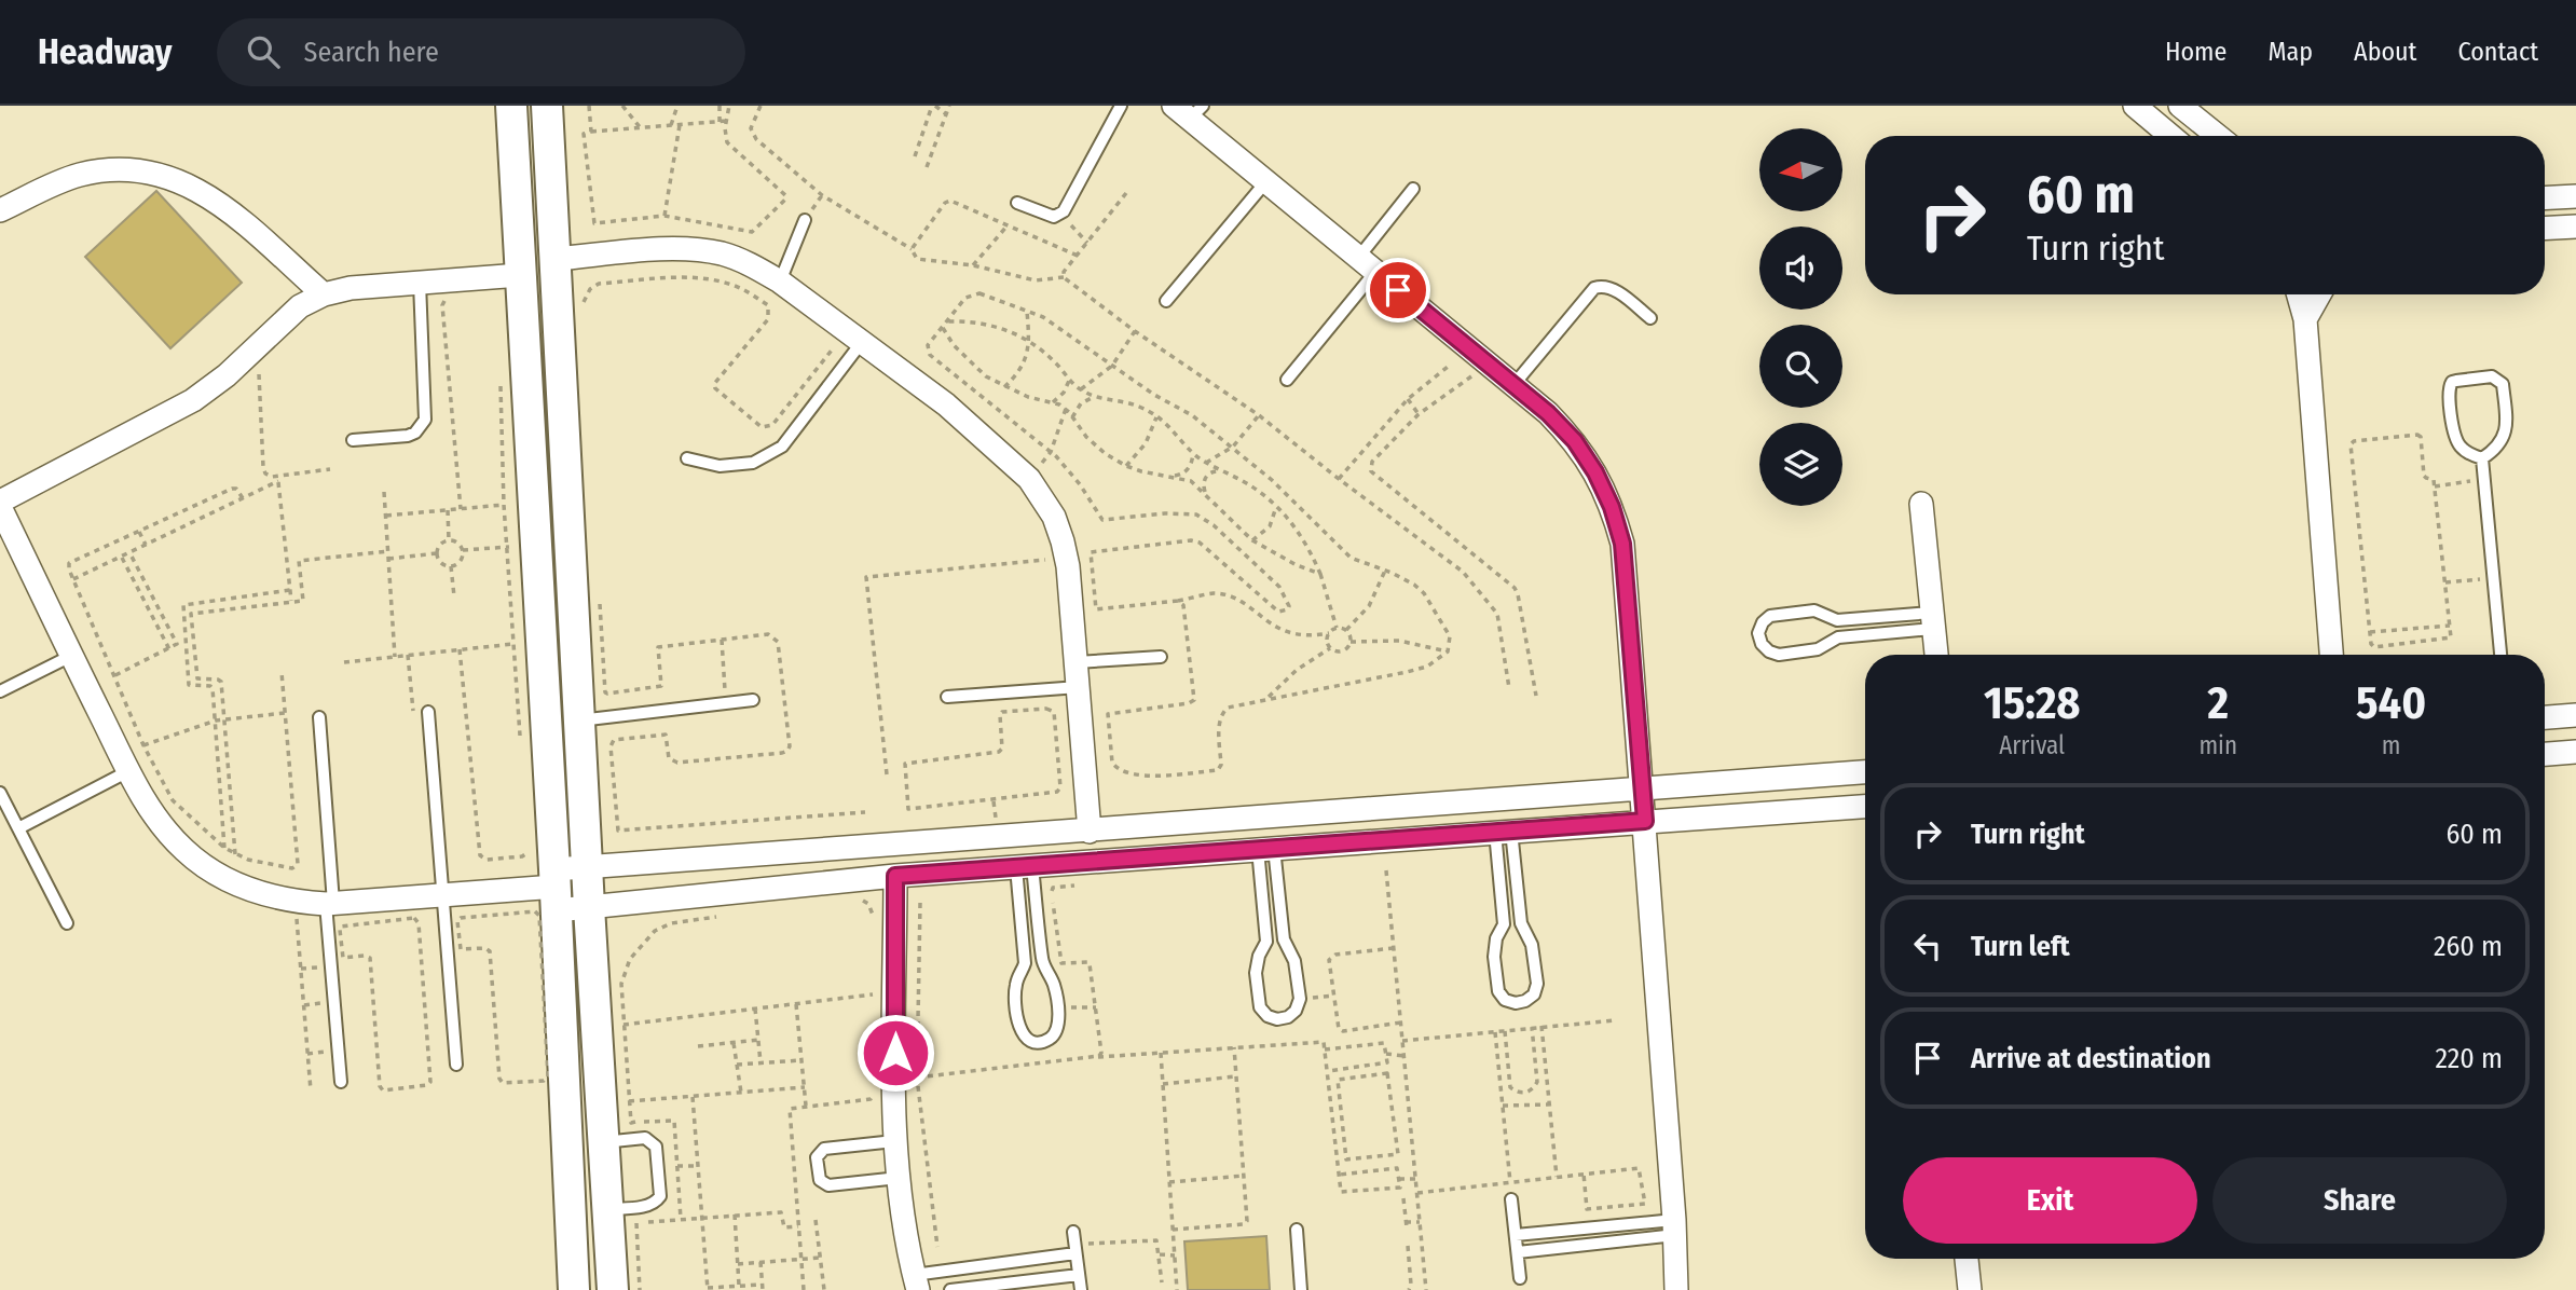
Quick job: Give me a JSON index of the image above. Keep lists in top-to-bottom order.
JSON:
{
  "north": "left",
  "page": {
    "header": "Headway",
    "search": "Search here",
    "nav": [
      "Home",
      "Map",
      "About",
      "Contact"
    ],
    "turn": ["60 m", "Turn right"],
    "eta": [
      "15:28",
      "Arrival",
      "2",
      "min",
      "540",
      "m"
    ],
    "list": [
      {
        "name": "Turn right",
        "value": "60 m"
      },
      {
        "name": "Turn left",
        "value": "260 m"
      },
      {
        "name": "Arrive at destination",
        "value": "220 m"
      }
    ],
    "buttons": ["Exit", "Share"]
  }
}
